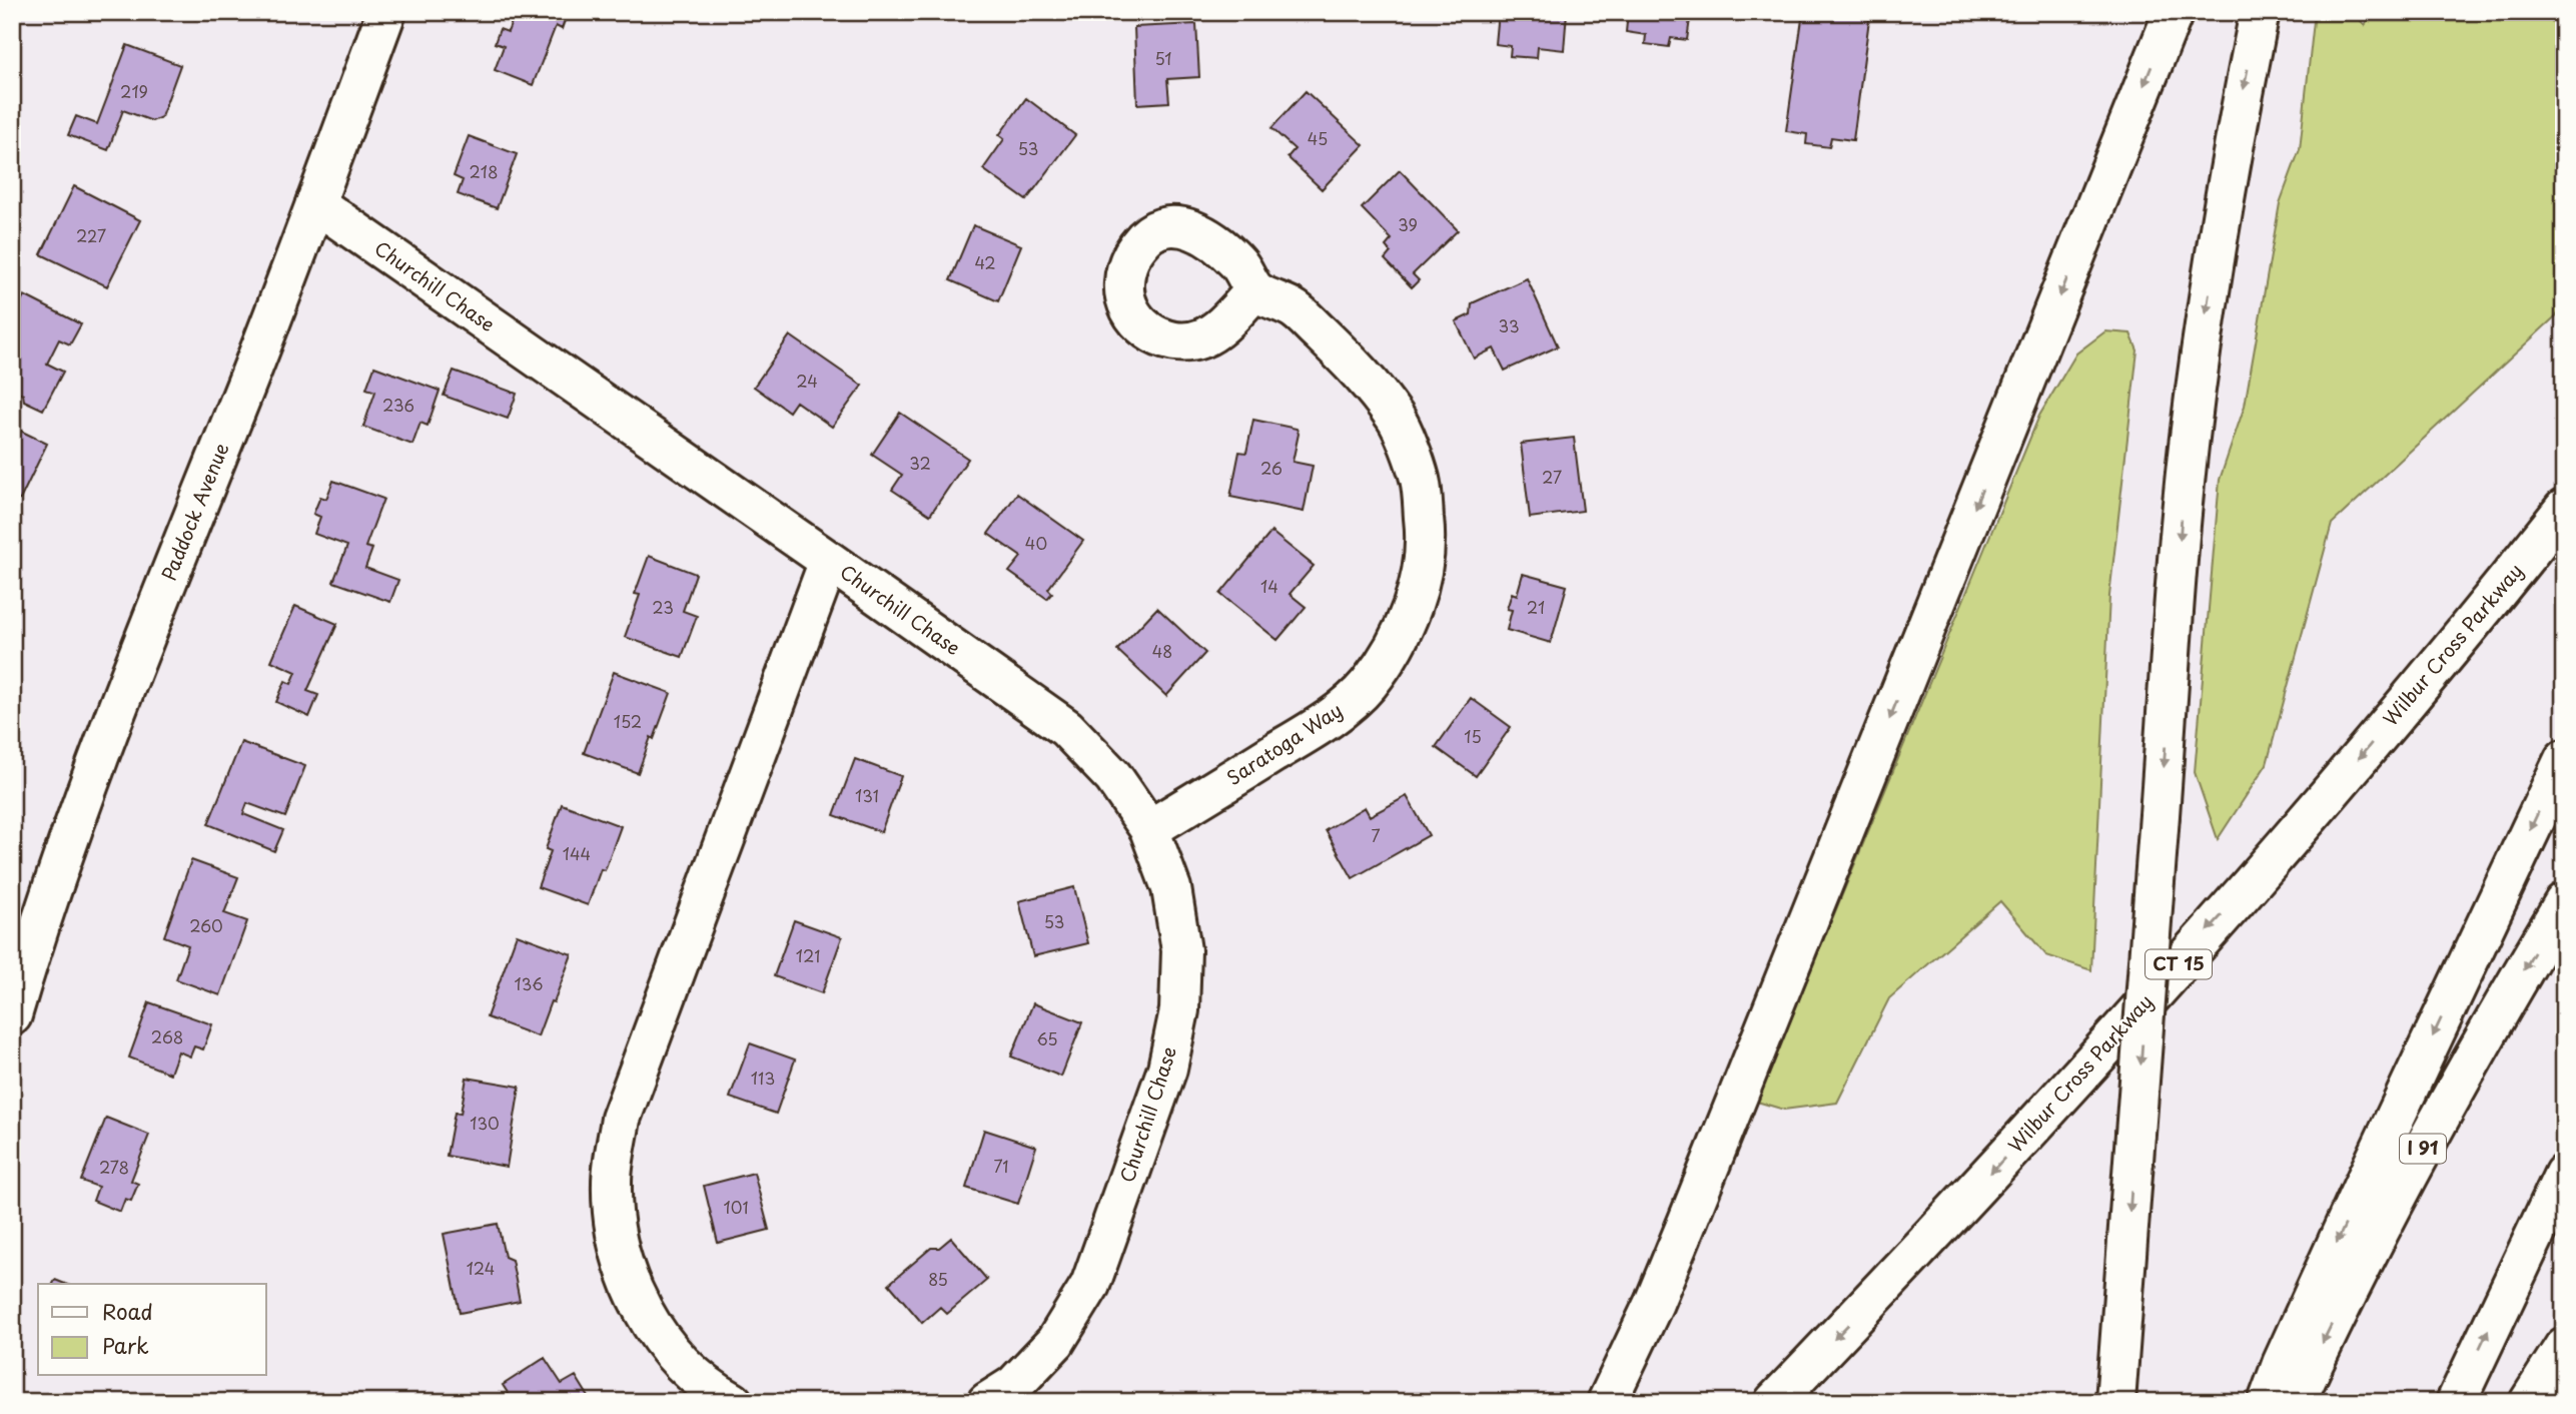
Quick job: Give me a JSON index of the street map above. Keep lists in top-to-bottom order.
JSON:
{
  "streets": {
    "main road": [
      "Churchill Chase",
      "Paddock Avenue",
      "Wilbur Cross Parkway",
      "Saratoga Way",
      "CT 15",
      "I 91"
    ]
  },
  "crossings": [
    ["Churchill Chase", "Paddock Avenue"],
    ["Churchill Chase", "Saratoga Way"]
  ],
  "house_numbers": [
    "51",
    "219",
    "45",
    "53",
    "218",
    "39",
    "227",
    "42",
    "33",
    "24",
    "236",
    "32",
    "26",
    "27",
    "40",
    "14",
    "23",
    "21",
    "48",
    "152",
    "15",
    "131",
    "7",
    "144",
    "53",
    "260",
    "121",
    "136",
    "268",
    "65",
    "113",
    "130",
    "71",
    "278",
    "101",
    "124",
    "85"
  ],
  "legend": ["Road", "Park"]
}
